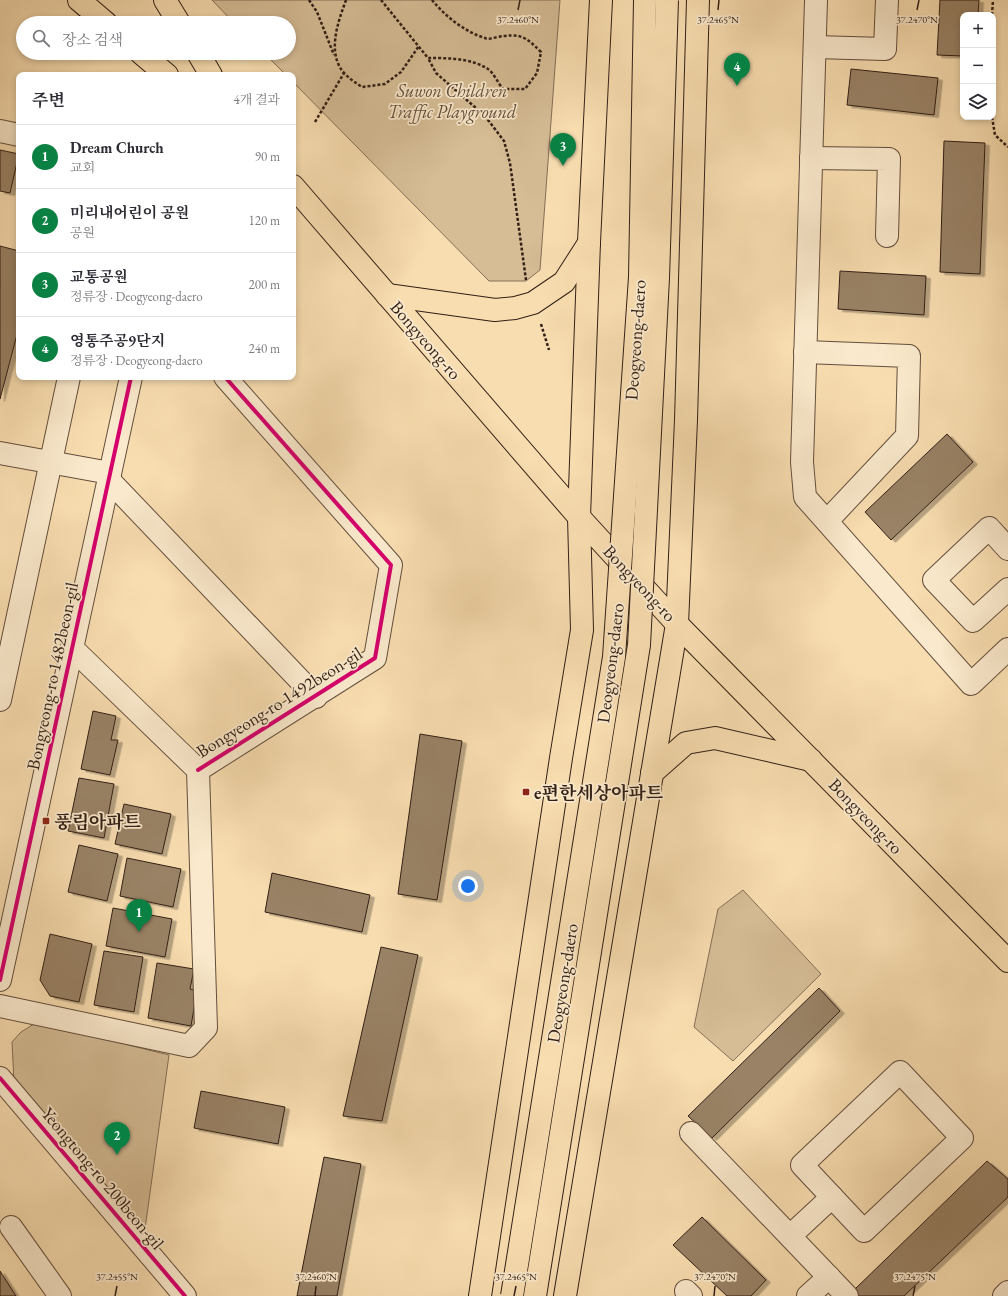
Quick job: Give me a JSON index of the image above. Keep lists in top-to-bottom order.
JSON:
{
  "streets": {
    "main road": ["Bongyeong-ro", "Deogyeong-daero"],
    "street": ["Bongyeong-ro 1482beon-gil", "Bongyeong-ro 1492beon-gil", "Yeongtong-ro 200beon-gil"]
  },
  "crossings": [
    ["Bongyeong-ro 1482beon-gil", "Bongyeong-ro 1492beon-gil"]
  ],
  "parks": ["Suwon Children Traffic Playground"],
  "places": {
    "transit": ["e편한세상아파트", "풍림아파트"]
  },
  "page": {
    "map_buttons": ["+", "−"],
    "search": "장소 검색",
    "pins": [
      "4",
      "3",
      "1",
      "2"
    ],
    "heading": ["주변", "4개 결과"],
    "list": [
      {
        "mark": "1",
        "name": "Dream Church",
        "note": "교회",
        "value": "90 m"
      },
      {
        "mark": "2",
        "name": "미리내어린이 공원",
        "note": "공원",
        "value": "120 m"
      },
      {
        "mark": "3",
        "name": "교통공원",
        "note": "정류장 · Deogyeong-daero",
        "value": "200 m"
      },
      {
        "mark": "4",
        "name": "영통주공9단지",
        "note": "정류장 · Deogyeong-daero",
        "value": "240 m"
      }
    ]
  },
  "coordinates": [
    "37.2460°N",
    "37.2465°N",
    "37.2470°N",
    "37.2455°N",
    "37.2475°N"
  ]
}
